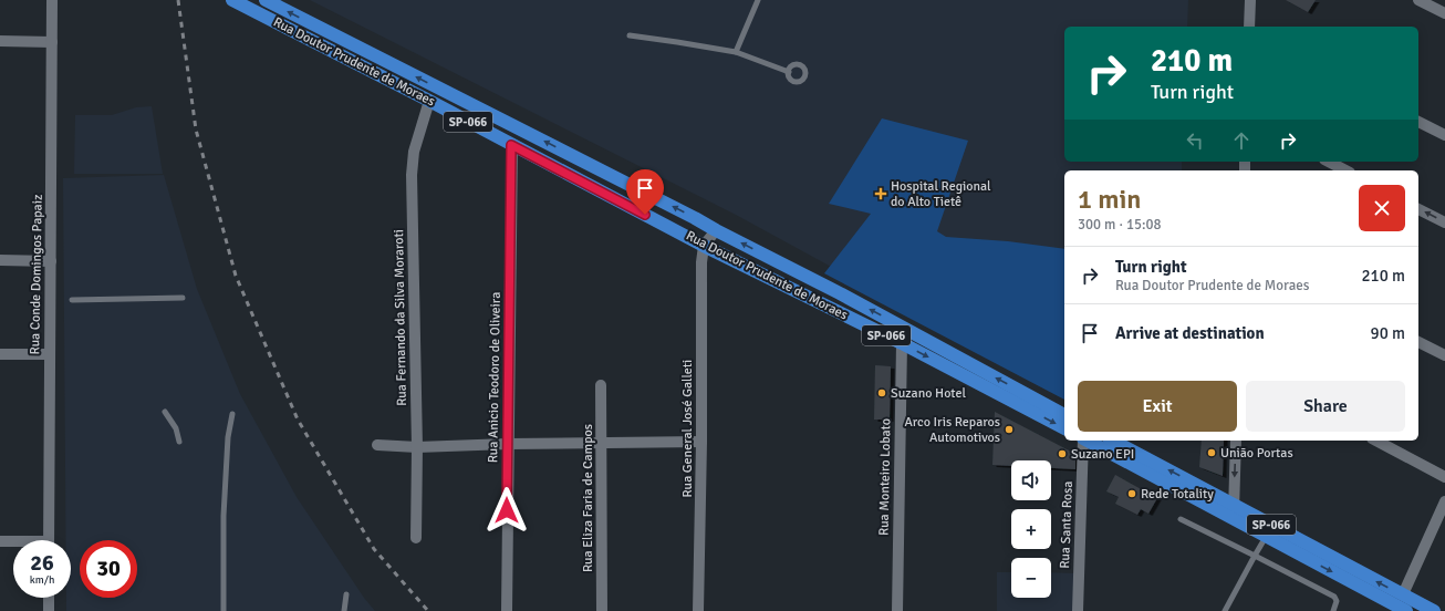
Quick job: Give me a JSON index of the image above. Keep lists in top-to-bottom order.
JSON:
{
  "streets": {
    "highway": ["Rua Doutor Prudente de Moraes", "SP-066"],
    "street": [
      "Rua Conde Domingos Papaiz",
      "Rua Fernando da Silva Moraroti",
      "Rua Anicio Teodoro de Oliveira",
      "Rua General José Galleti",
      "Rua Monteiro Lobato",
      "Rua Eliza Faria de Campos",
      "Rua Santa Rosa"
    ]
  },
  "crossings": [
    ["Rua Doutor Prudente de Moraes", "Rua Fernando da Silva Moraroti"],
    ["Rua Doutor Prudente de Moraes", "Rua Anicio Teodoro de Oliveira"],
    ["Rua Doutor Prudente de Moraes", "Rua General José Galleti"],
    ["Rua Doutor Prudente de Moraes", "Rua Monteiro Lobato"]
  ],
  "places": {
    "health": ["Hospital Regional do Alto Tietê"],
    "other": [
      "Suzano Hotel",
      "Arco Iris Reparos Automotivos",
      "União Portas",
      "Suzano EPI",
      "Rede Totality"
    ]
  },
  "page": {
    "turn": ["210 m", "Turn right"],
    "heading": ["1 min", "300 m · 15:08"],
    "list": [
      {
        "name": "Turn right",
        "note": "Rua Doutor Prudente de Moraes",
        "value": "210 m"
      },
      {
        "name": "Arrive at destination",
        "value": "90 m"
      }
    ],
    "buttons": ["Exit", "Share"],
    "map_buttons": ["+", "−"],
    "speed": "26 km/h",
    "limit": "30"
  }
}
